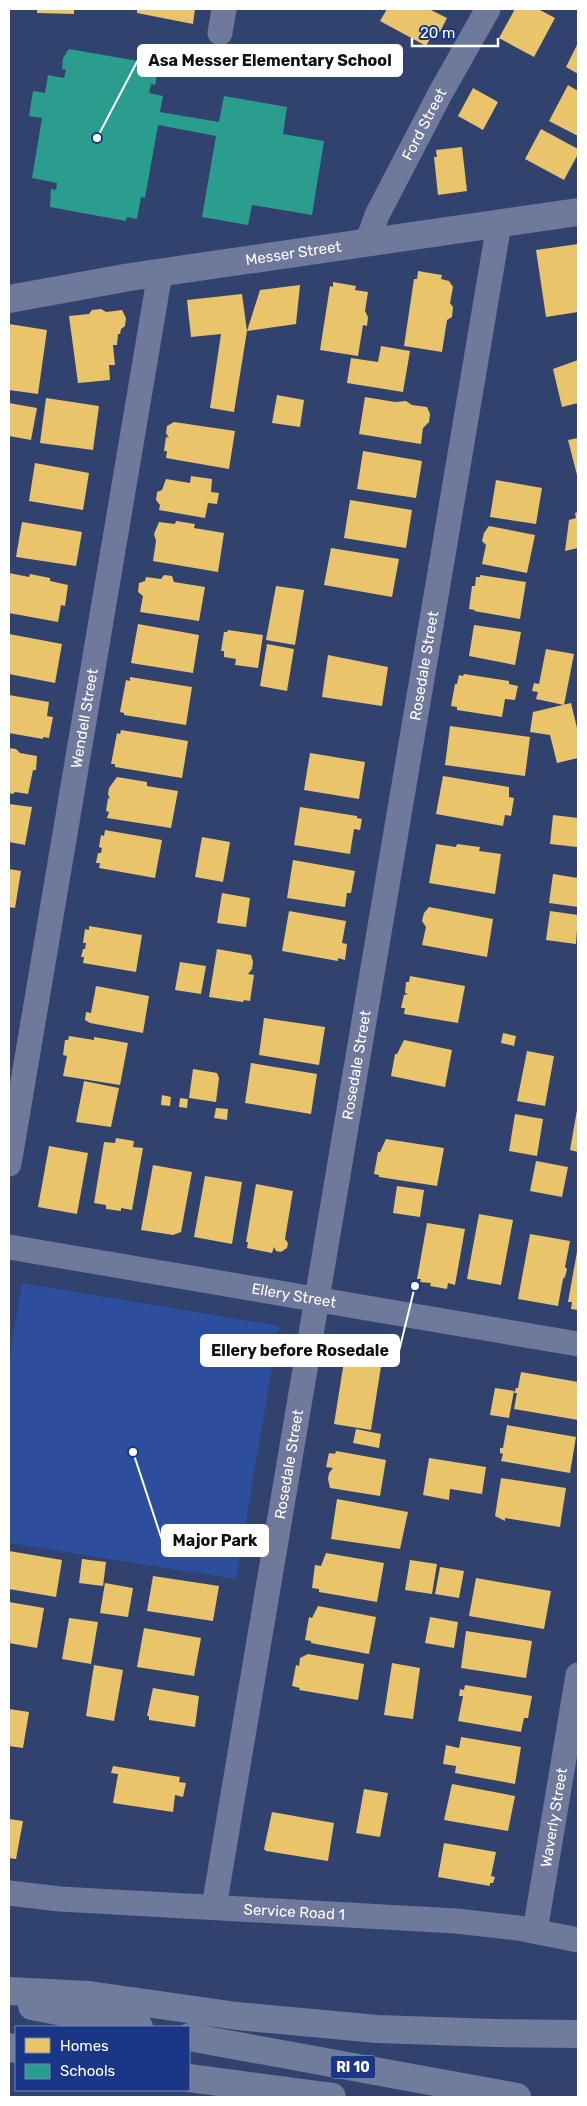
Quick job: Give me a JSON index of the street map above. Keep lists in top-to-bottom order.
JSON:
{
  "streets": {
    "highway": ["RI 10"],
    "street": [
      "Ford Street",
      "Messer Street",
      "Rosedale Street",
      "Wendell Street",
      "Ellery Street",
      "Waverly Street",
      "Service Road 1"
    ]
  },
  "crossings": [
    ["Ford Street", "Messer Street"],
    ["Messer Street", "Rosedale Street"],
    ["Messer Street", "Wendell Street"],
    ["Rosedale Street", "Ellery Street"],
    ["Rosedale Street", "Service Road 1"],
    ["Waverly Street", "Service Road 1"]
  ],
  "places": ["Asa Messer Elementary School", "Ellery before Rosedale", "Major Park"],
  "legend": ["Homes", "Schools"],
  "scale_bar": "20 m"
}
